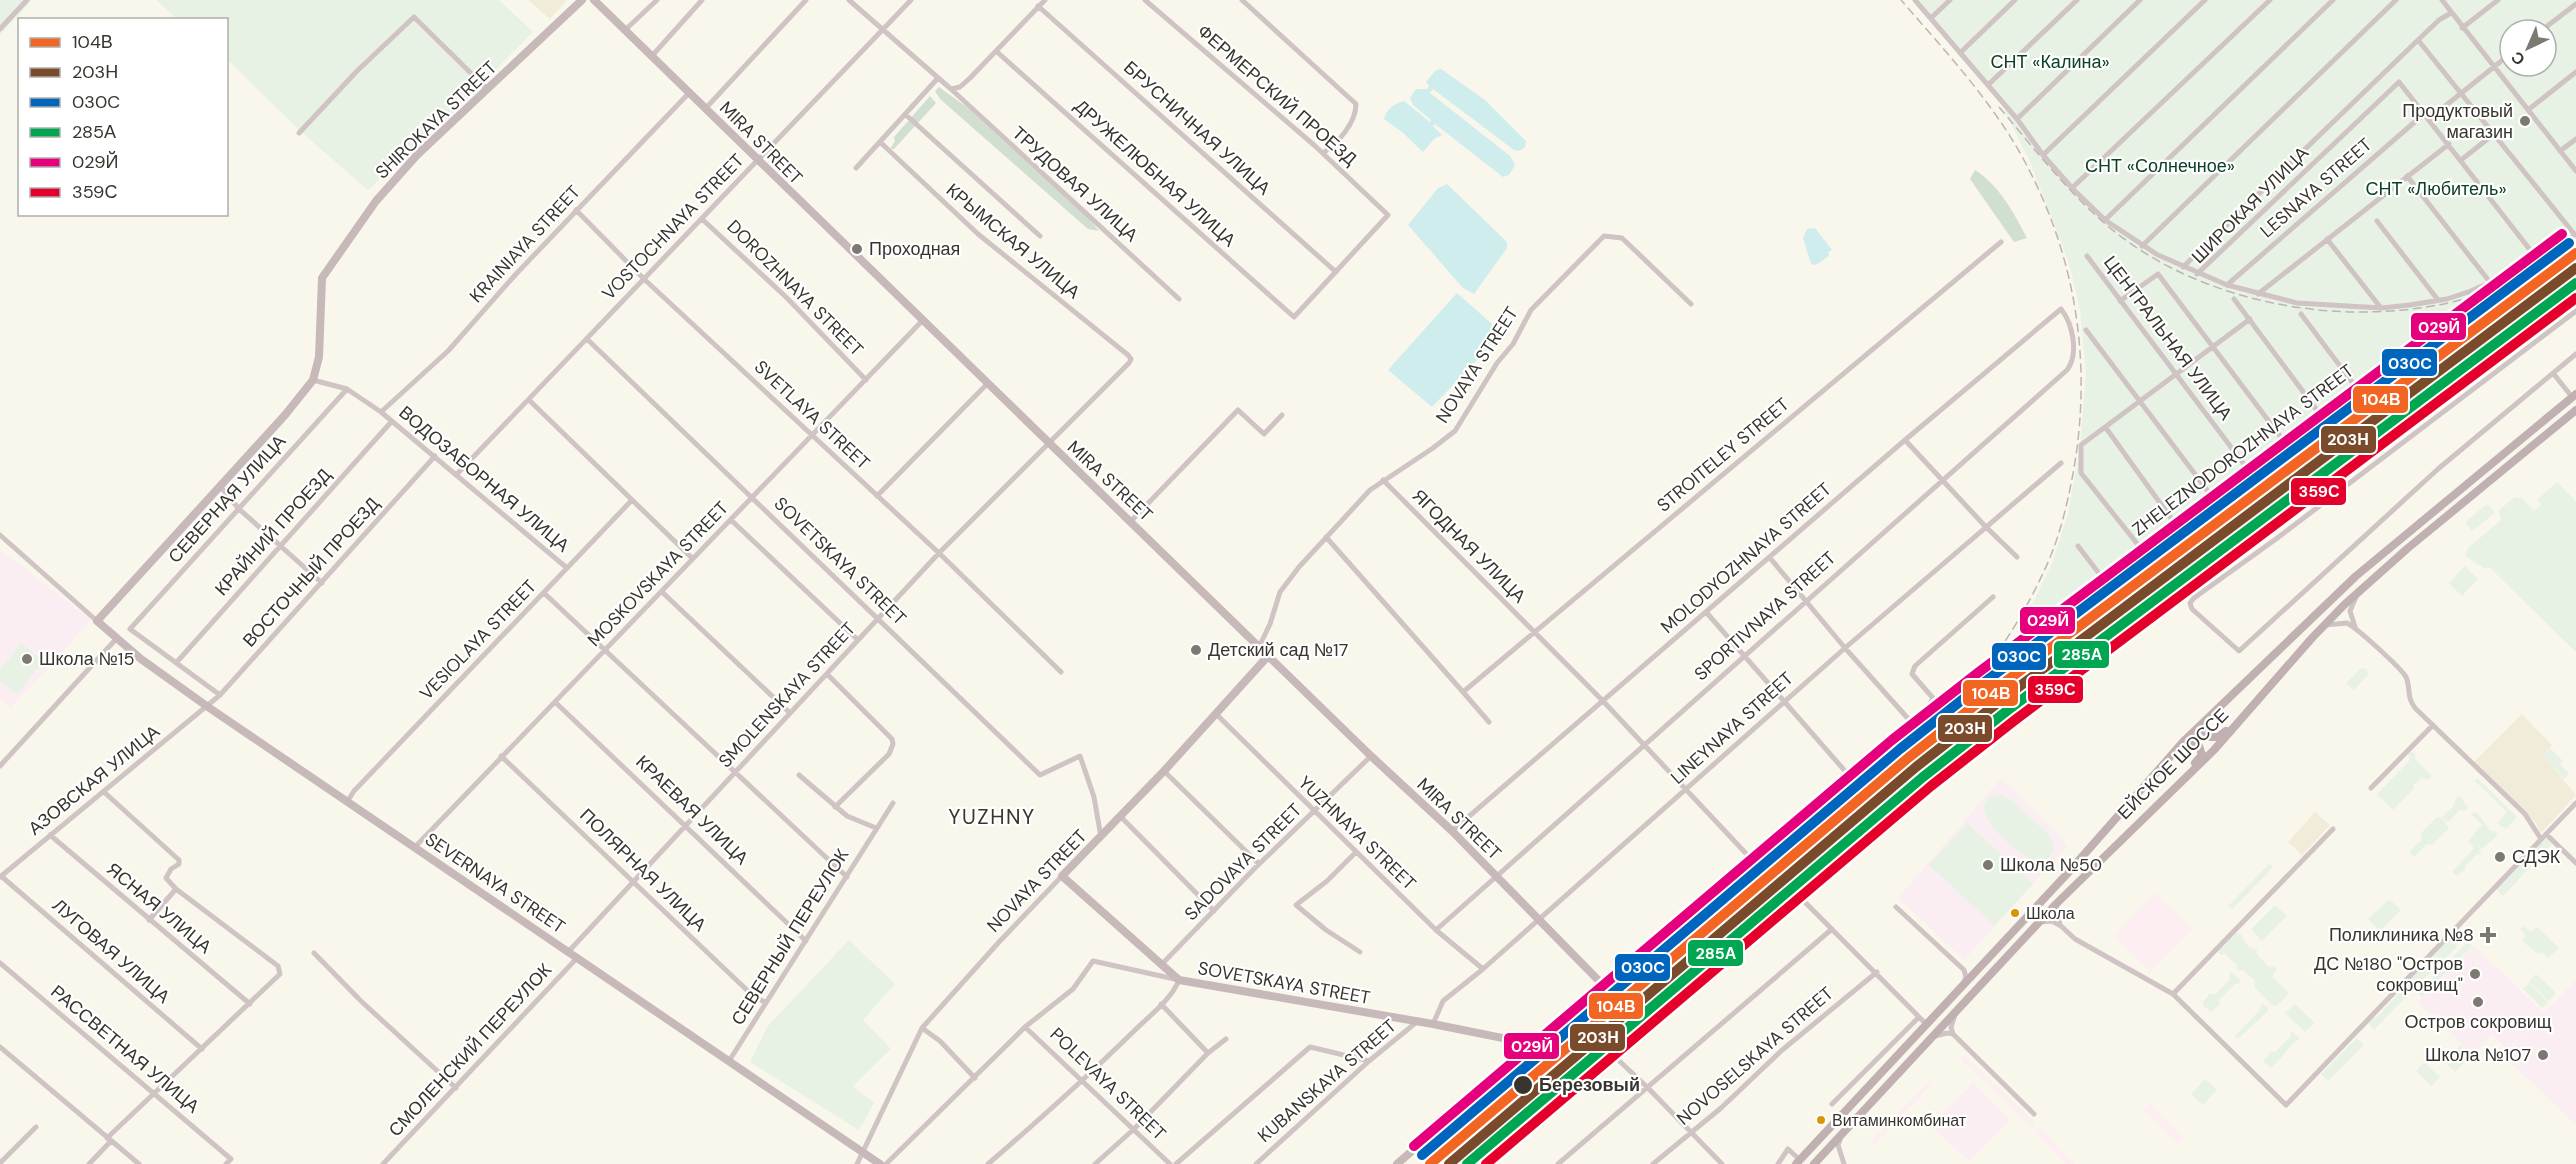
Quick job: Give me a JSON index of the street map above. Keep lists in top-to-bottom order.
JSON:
{
  "streets": {
    "main road": ["ЕЙСКОЕ ШОССЕ"],
    "street": [
      "ФЕРМЕРСКИЙ ПРОЕЗД",
      "SHIROKAYA STREET",
      "БРУСНИЧНАЯ УЛИЦА",
      "MIRA STREET",
      "ДРУЖЕЛЮБНАЯ УЛИЦА",
      "ТРУДОВАЯ УЛИЦА",
      "LESNAYA STREET",
      "ШИРОКАЯ УЛИЦА",
      "VOSTOCHNAYA STREET",
      "КРЫМСКАЯ УЛИЦА",
      "KRAINIAYA STREET",
      "DOROZHNAYA STREET",
      "ЦЕНТРАЛЬНАЯ УЛИЦА",
      "NOVAYA STREET",
      "SVETLAYA STREET",
      "ZHELEZNODOROZHNAYA STREET",
      "STROITELEY STREET",
      "ВОДОЗАБОРНАЯ УЛИЦА",
      "СЕВЕРНАЯ УЛИЦА",
      "КРАЙНИЙ ПРОЕЗД",
      "ЯГОДНАЯ УЛИЦА",
      "MOLODYOZHNAYA STREET",
      "SOVETSKAYA STREET",
      "ВОСТОЧНЫЙ ПРОЕЗД",
      "MOSKOVSKAYA STREET",
      "SPORTIVNAYA STREET",
      "VESIOLAYA STREET",
      "SMOLENSKAYA STREET",
      "LINEYNAYA STREET",
      "АЗОВСКАЯ УЛИЦА",
      "КРАЕВАЯ УЛИЦА",
      "YUZHNAYA STREET",
      "SADOVAYA STREET",
      "ПОЛЯРНАЯ УЛИЦА",
      "SEVERNAYA STREET",
      "ЯСНАЯ УЛИЦА",
      "СЕВЕРНЫЙ ПЕРЕУЛОК",
      "ЛУГОВАЯ УЛИЦА",
      "РАССВЕТНАЯ УЛИЦА",
      "СМОЛЕНСКИЙ ПЕРЕУЛОК",
      "NOVOSELSKAYA STREET",
      "KUBANSKAYA STREET",
      "POLEVAYA STREET"
    ]
  },
  "crossings": [
    ["ФЕРМЕРСКИЙ ПРОЕЗД", "БРУСНИЧНАЯ УЛИЦА"],
    ["ФЕРМЕРСКИЙ ПРОЕЗД", "ДРУЖЕЛЮБНАЯ УЛИЦА"],
    ["SHIROKAYA STREET", "ВОДОЗАБОРНАЯ УЛИЦА"],
    ["БРУСНИЧНАЯ УЛИЦА", "ДРУЖЕЛЮБНАЯ УЛИЦА"],
    ["MIRA STREET", "VOSTOCHNAYA STREET"],
    ["MIRA STREET", "KRAINIAYA STREET"],
    ["MIRA STREET", "NOVAYA STREET"],
    ["MIRA STREET", "MOLODYOZHNAYA STREET"],
    ["MIRA STREET", "MOSKOVSKAYA STREET"],
    ["MIRA STREET", "SPORTIVNAYA STREET"],
    ["MIRA STREET", "SMOLENSKAYA STREET"],
    ["MIRA STREET", "LINEYNAYA STREET"],
    ["MIRA STREET", "SADOVAYA STREET"],
    ["ТРУДОВАЯ УЛИЦА", "VOSTOCHNAYA STREET"],
    ["LESNAYA STREET", "ШИРОКАЯ УЛИЦА"],
    ["ШИРОКАЯ УЛИЦА", "ZHELEZNODOROZHNAYA STREET"],
    ["VOSTOCHNAYA STREET", "DOROZHNAYA STREET"],
    ["VOSTOCHNAYA STREET", "SVETLAYA STREET"],
    ["VOSTOCHNAYA STREET", "ВОДОЗАБОРНАЯ УЛИЦА"],
    ["VOSTOCHNAYA STREET", "SOVETSKAYA STREET"],
    ["КРЫМСКАЯ УЛИЦА", "SMOLENSKAYA STREET"],
    ["KRAINIAYA STREET", "SVETLAYA STREET"],
    ["KRAINIAYA STREET", "ВОДОЗАБОРНАЯ УЛИЦА"],
    ["DOROZHNAYA STREET", "MOSKOVSKAYA STREET"],
    ["ЦЕНТРАЛЬНАЯ УЛИЦА", "ZHELEZNODOROZHNAYA STREET"],
    ["NOVAYA STREET", "ЯГОДНАЯ УЛИЦА"],
    ["NOVAYA STREET", "SOVETSKAYA STREET"],
    ["NOVAYA STREET", "YUZHNAYA STREET"],
    ["NOVAYA STREET", "SEVERNAYA STREET"],
    ["SVETLAYA STREET", "MOSKOVSKAYA STREET"],
    ["SVETLAYA STREET", "SMOLENSKAYA STREET"],
    ["STROITELEY STREET", "ЯГОДНАЯ УЛИЦА"],
    ["ВОДОЗАБОРНАЯ УЛИЦА", "СЕВЕРНАЯ УЛИЦА"],
    ["ВОДОЗАБОРНАЯ УЛИЦА", "КРАЙНИЙ ПРОЕЗД"],
    ["ВОДОЗАБОРНАЯ УЛИЦА", "ВОСТОЧНЫЙ ПРОЕЗД"],
    ["ВОДОЗАБОРНАЯ УЛИЦА", "VESIOLAYA STREET"],
    ["СЕВЕРНАЯ УЛИЦА", "КРАЙНИЙ ПРОЕЗД"],
    ["ЯГОДНАЯ УЛИЦА", "MOLODYOZHNAYA STREET"],
    ["ЯГОДНАЯ УЛИЦА", "SPORTIVNAYA STREET"],
    ["ЯГОДНАЯ УЛИЦА", "LINEYNAYA STREET"],
    ["MOLODYOZHNAYA STREET", "SPORTIVNAYA STREET"],
    ["SOVETSKAYA STREET", "MOSKOVSKAYA STREET"],
    ["SOVETSKAYA STREET", "SMOLENSKAYA STREET"],
    ["SOVETSKAYA STREET", "LINEYNAYA STREET"],
    ["SOVETSKAYA STREET", "SADOVAYA STREET"],
    ["SOVETSKAYA STREET", "KUBANSKAYA STREET"],
    ["ВОСТОЧНЫЙ ПРОЕЗД", "АЗОВСКАЯ УЛИЦА"],
    ["ВОСТОЧНЫЙ ПРОЕЗД", "SEVERNAYA STREET"],
    ["MOSKOVSKAYA STREET", "КРАЕВАЯ УЛИЦА"],
    ["MOSKOVSKAYA STREET", "ПОЛЯРНАЯ УЛИЦА"],
    ["MOSKOVSKAYA STREET", "SEVERNAYA STREET"],
    ["SPORTIVNAYA STREET", "YUZHNAYA STREET"],
    ["VESIOLAYA STREET", "SEVERNAYA STREET"],
    ["SMOLENSKAYA STREET", "КРАЕВАЯ УЛИЦА"],
    ["SMOLENSKAYA STREET", "ПОЛЯРНАЯ УЛИЦА"],
    ["SMOLENSKAYA STREET", "SEVERNAYA STREET"],
    ["LINEYNAYA STREET", "YUZHNAYA STREET"],
    ["АЗОВСКАЯ УЛИЦА", "SEVERNAYA STREET"],
    ["АЗОВСКАЯ УЛИЦА", "ЯСНАЯ УЛИЦА"],
    ["АЗОВСКАЯ УЛИЦА", "ЛУГОВАЯ УЛИЦА"],
    ["КРАЕВАЯ УЛИЦА", "СЕВЕРНЫЙ ПЕРЕУЛОК"],
    ["YUZHNAYA STREET", "SADOVAYA STREET"],
    ["ПОЛЯРНАЯ УЛИЦА", "СЕВЕРНЫЙ ПЕРЕУЛОК"],
    ["SEVERNAYA STREET", "СЕВЕРНЫЙ ПЕРЕУЛОК"],
    ["SEVERNAYA STREET", "СМОЛЕНСКИЙ ПЕРЕУЛОК"]
  ],
  "districts": ["YUZHNY"],
  "parks": ["СНТ «Калина»", "СНТ «Солнечное»", "СНТ «Любитель»"],
  "places": {
    "other": [
      "Продуктовый магазин",
      "Проходная",
      "Детский сад №17",
      "Школа №15",
      "СДЭК",
      "Школа №50",
      "Школа",
      "ДС №180 \"Остров сокровищ\"",
      "Остров сокровищ",
      "Школа №107",
      "Березовый",
      "Витаминкомбинат"
    ],
    "health": ["Поликлиника №8"]
  },
  "lines": [
    "transit line 029Й",
    "transit line 030C",
    "transit line 104В",
    "transit line 203Н",
    "transit line 285А",
    "transit line 359С"
  ],
  "legend": [
    "104В",
    "203Н",
    "030C",
    "285А",
    "029Й",
    "359С"
  ],
  "north": "bottom left"
}
